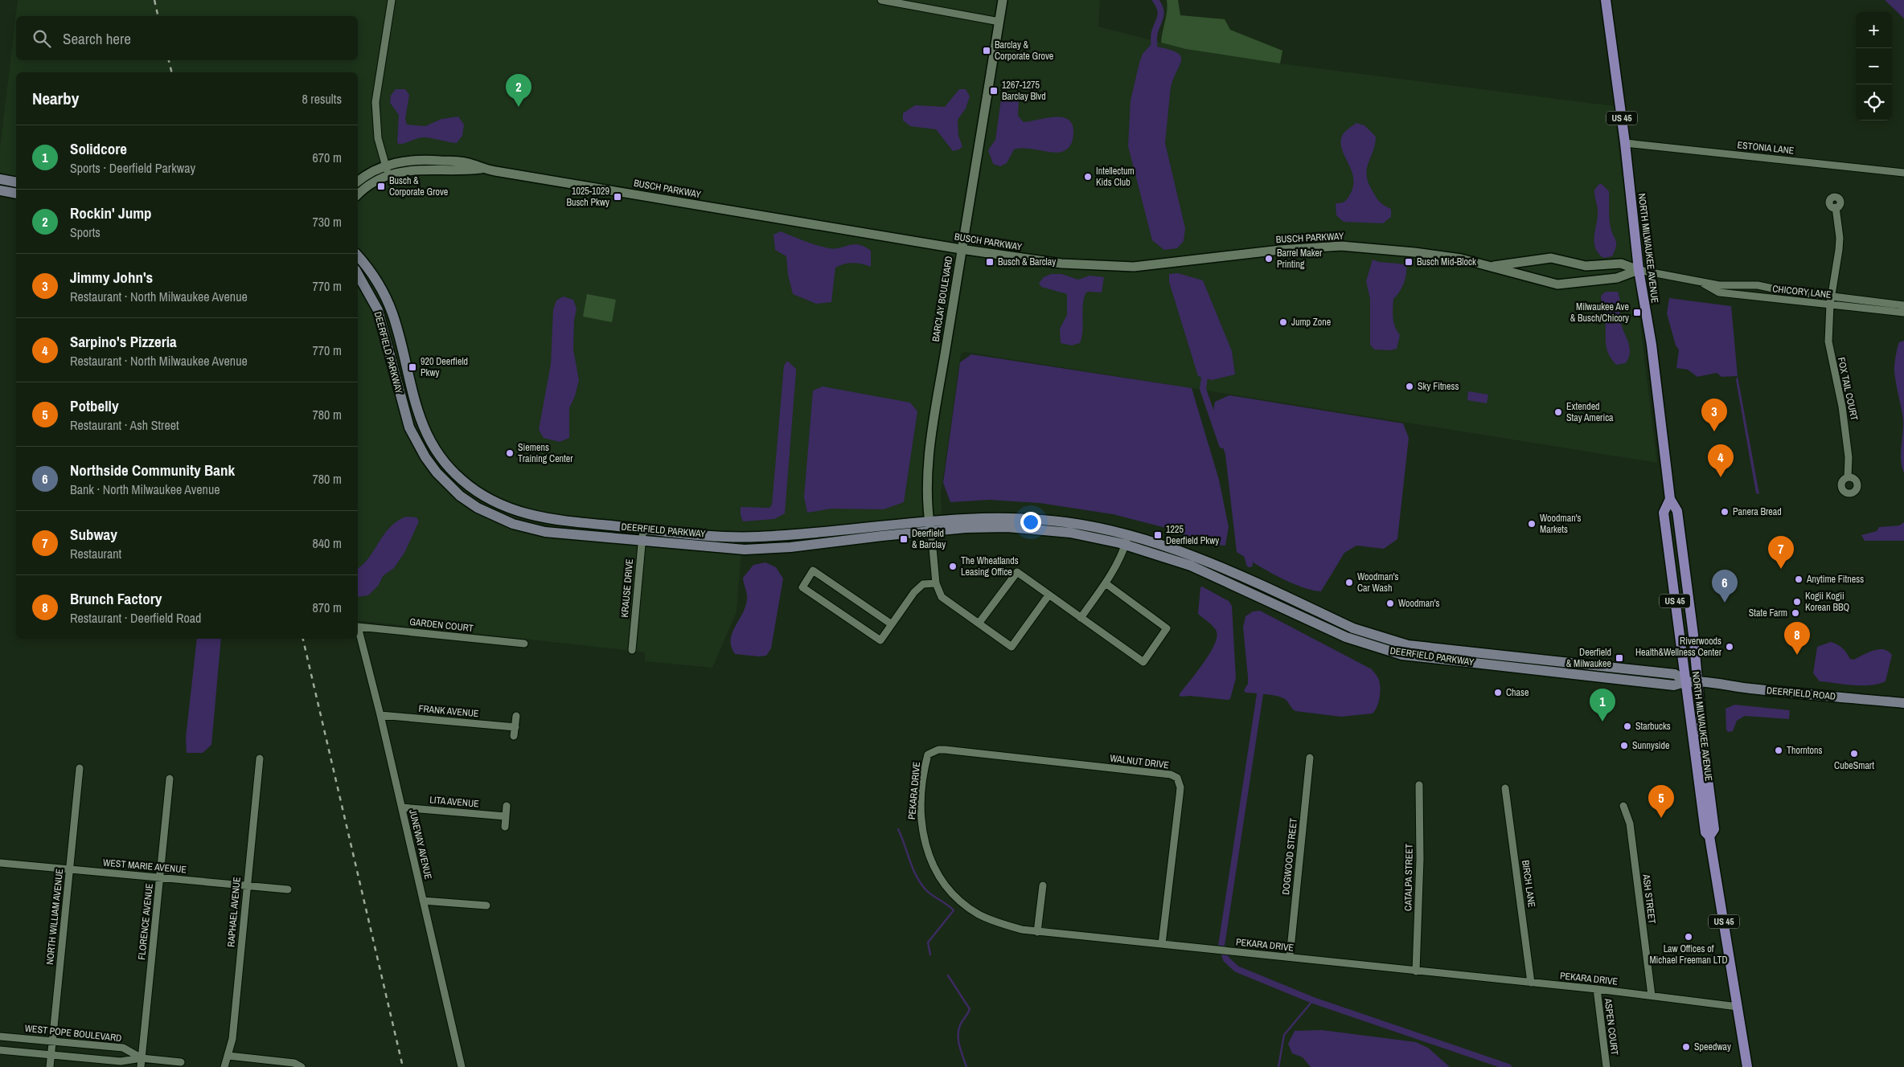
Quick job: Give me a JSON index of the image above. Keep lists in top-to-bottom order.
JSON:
{
  "streets": {
    "main road": [
      "US 45",
      "NORTH MILWAUKEE AVENUE",
      "DEERFIELD PARKWAY",
      "DEERFIELD ROAD"
    ],
    "street": [
      "ESTONIA LANE",
      "BUSCH PARKWAY",
      "CHICORY LANE",
      "BARCLAY BOULEVARD",
      "FOX TAIL COURT",
      "KRAUSE DRIVE",
      "GARDEN COURT",
      "FRANK AVENUE",
      "WALNUT DRIVE",
      "PEKARA DRIVE",
      "LITA AVENUE",
      "JUNEWAY AVENUE",
      "DOGWOOD STREET",
      "WEST MARIE AVENUE",
      "CATALPA STREET",
      "BIRCH LANE",
      "ASH STREET",
      "RAPHAEL AVENUE",
      "NORTH WILLIAM AVENUE",
      "FLORENCE AVENUE",
      "ASPEN COURT",
      "WEST POPE BOULEVARD"
    ]
  },
  "crossings": [
    ["ESTONIA LANE", "NORTH MILWAUKEE AVENUE"],
    ["BUSCH PARKWAY", "NORTH MILWAUKEE AVENUE"],
    ["BUSCH PARKWAY", "CHICORY LANE"],
    ["BUSCH PARKWAY", "BARCLAY BOULEVARD"],
    ["NORTH MILWAUKEE AVENUE", "CHICORY LANE"],
    ["NORTH MILWAUKEE AVENUE", "DEERFIELD PARKWAY"],
    ["NORTH MILWAUKEE AVENUE", "DEERFIELD ROAD"],
    ["NORTH MILWAUKEE AVENUE", "PEKARA DRIVE"],
    ["CHICORY LANE", "FOX TAIL COURT"],
    ["BARCLAY BOULEVARD", "DEERFIELD PARKWAY"],
    ["DEERFIELD PARKWAY", "KRAUSE DRIVE"],
    ["DEERFIELD PARKWAY", "DEERFIELD ROAD"],
    ["GARDEN COURT", "JUNEWAY AVENUE"],
    ["FRANK AVENUE", "JUNEWAY AVENUE"],
    ["WALNUT DRIVE", "PEKARA DRIVE"],
    ["PEKARA DRIVE", "DOGWOOD STREET"],
    ["PEKARA DRIVE", "CATALPA STREET"],
    ["PEKARA DRIVE", "BIRCH LANE"],
    ["PEKARA DRIVE", "ASH STREET"],
    ["PEKARA DRIVE", "ASPEN COURT"],
    ["LITA AVENUE", "JUNEWAY AVENUE"],
    ["WEST MARIE AVENUE", "RAPHAEL AVENUE"],
    ["WEST MARIE AVENUE", "NORTH WILLIAM AVENUE"],
    ["WEST MARIE AVENUE", "FLORENCE AVENUE"],
    ["NORTH WILLIAM AVENUE", "WEST POPE BOULEVARD"],
    ["FLORENCE AVENUE", "WEST POPE BOULEVARD"]
  ],
  "places": {
    "transit": [
      "Barclay & Corporate Grove",
      "1267-1275 Barclay Blvd",
      "Busch & Corporate Grove",
      "1025-1029 Busch Pkwy",
      "Busch & Barclay",
      "Busch Mid-Block",
      "Milwaukee Ave & Busch/Chicory",
      "920 Deerfield Pkwy",
      "1225 Deerfield Pkwy",
      "Deerfield & Barclay",
      "Deerfield & Milwaukee"
    ],
    "other": [
      "Intellectum Kids Club",
      "Barrel Maker Printing",
      "Jump Zone",
      "Sky Fitness",
      "Extended Stay America",
      "Siemens Training Center",
      "Panera Bread",
      "Woodman's Markets",
      "The Wheatlands Leasing Office",
      "Anytime Fitness",
      "Woodman's Car Wash",
      "Kogii Kogii Korean BBQ",
      "Woodman's",
      "State Farm",
      "Riverwoods Health&Wellness Center",
      "Chase",
      "Starbucks",
      "Sunnyside",
      "Thorntons",
      "CubeSmart",
      "Law Offices of Michael Freeman LTD",
      "Speedway"
    ]
  },
  "page": {
    "map_buttons": ["+", "−"],
    "search": "Search here",
    "heading": ["Nearby", "8 results"],
    "pins": [
      "2",
      "3",
      "4",
      "7",
      "6",
      "8",
      "1",
      "5"
    ],
    "list": [
      {
        "mark": "1",
        "name": "Solidcore",
        "note": "Sports · Deerfield Parkway",
        "value": "670 m"
      },
      {
        "mark": "2",
        "name": "Rockin' Jump",
        "note": "Sports",
        "value": "730 m"
      },
      {
        "mark": "3",
        "name": "Jimmy John's",
        "note": "Restaurant · North Milwaukee Avenue",
        "value": "770 m"
      },
      {
        "mark": "4",
        "name": "Sarpino's Pizzeria",
        "note": "Restaurant · North Milwaukee Avenue",
        "value": "770 m"
      },
      {
        "mark": "5",
        "name": "Potbelly",
        "note": "Restaurant · Ash Street",
        "value": "780 m"
      },
      {
        "mark": "6",
        "name": "Northside Community Bank",
        "note": "Bank · North Milwaukee Avenue",
        "value": "780 m"
      },
      {
        "mark": "7",
        "name": "Subway",
        "note": "Restaurant",
        "value": "840 m"
      },
      {
        "mark": "8",
        "name": "Brunch Factory",
        "note": "Restaurant · Deerfield Road",
        "value": "870 m"
      }
    ]
  }
}
